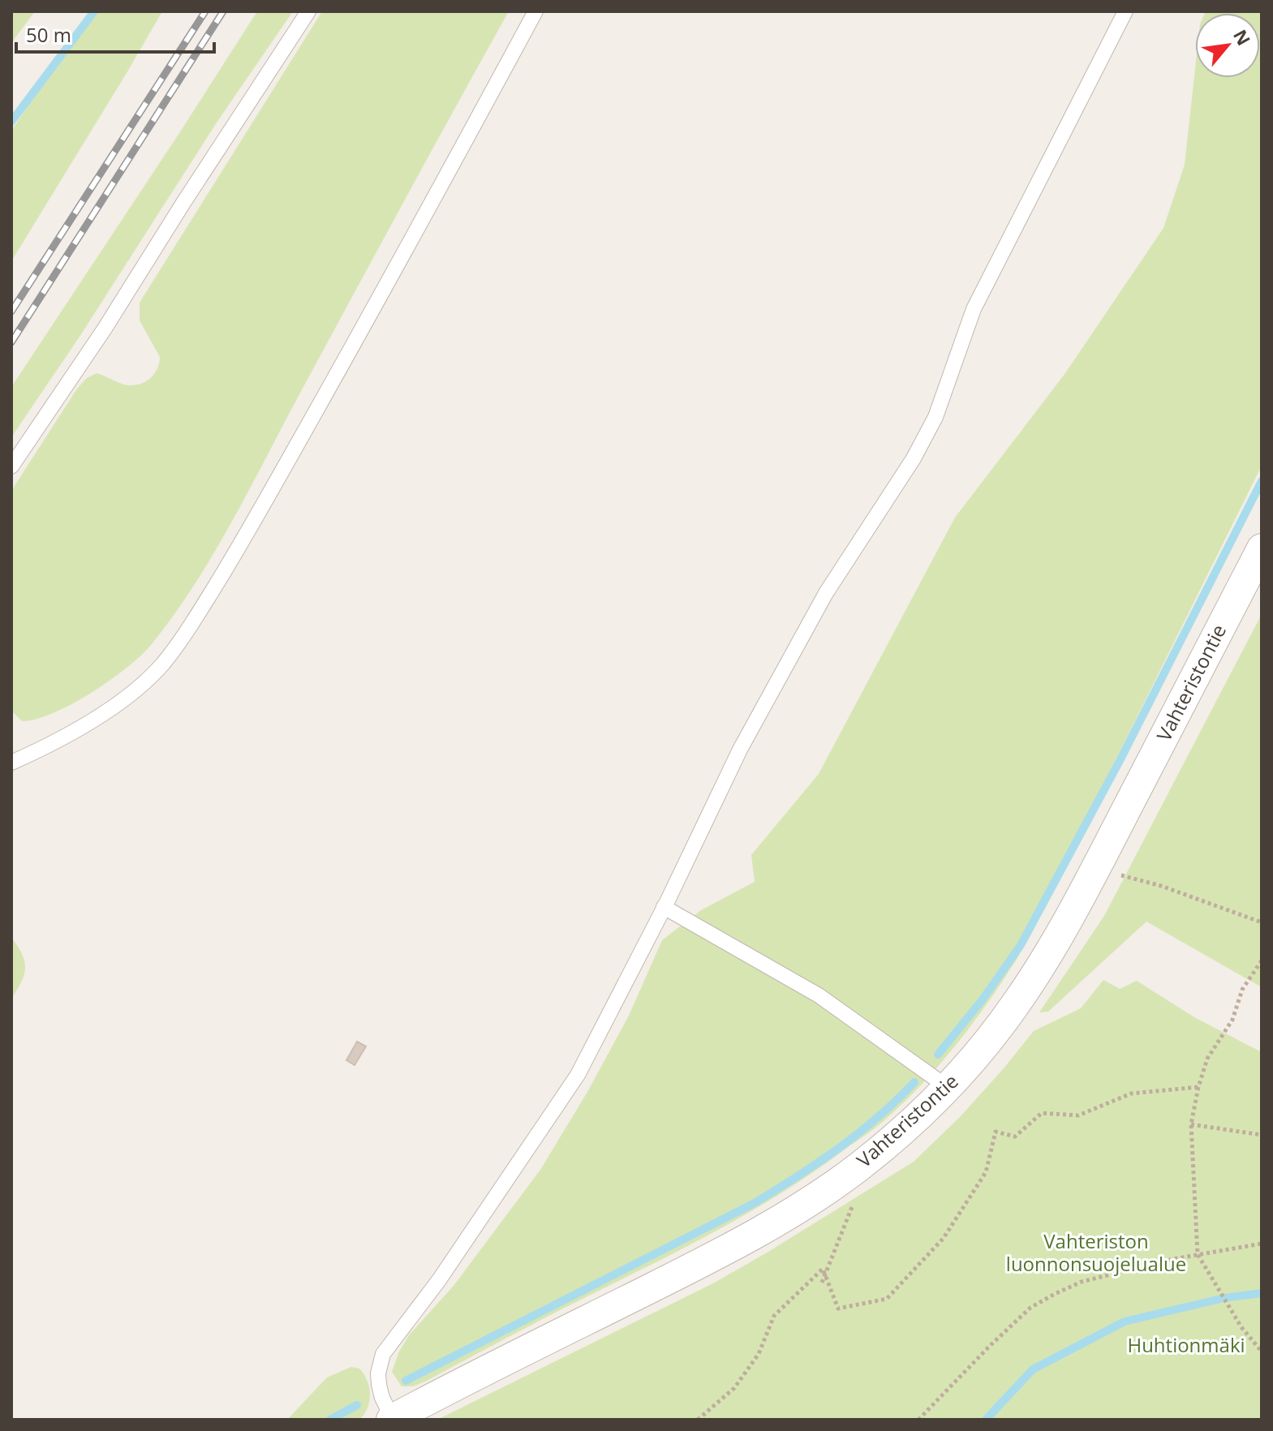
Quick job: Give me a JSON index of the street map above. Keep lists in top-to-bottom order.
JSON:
{
  "streets": {
    "street": ["Vahteristontie"]
  },
  "parks": ["Vahteriston luonnonsuojelualue", "Huhtionmäki"],
  "scale_bar": "50 m",
  "north": "top right"
}
